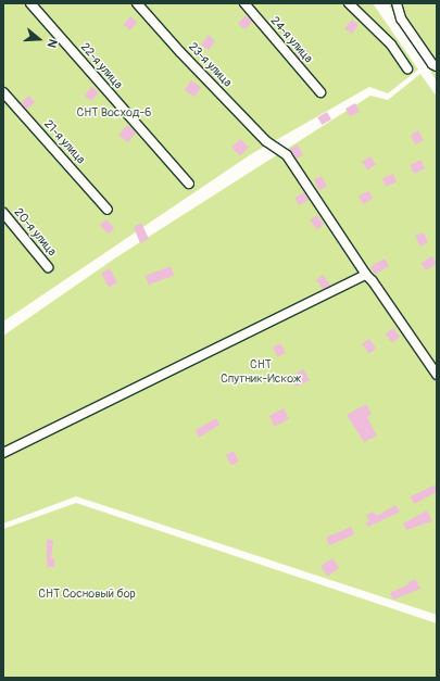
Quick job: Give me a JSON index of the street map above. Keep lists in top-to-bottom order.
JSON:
{
  "streets": {
    "street": [
      "24-я улица",
      "23-я улица",
      "22-я улица",
      "21-я улица",
      "20-я улица"
    ]
  },
  "parks": ["СНТ Восход-6", "СНТ Спутник-Искож", "СНТ Сосновый бор"],
  "north": "right"
}
